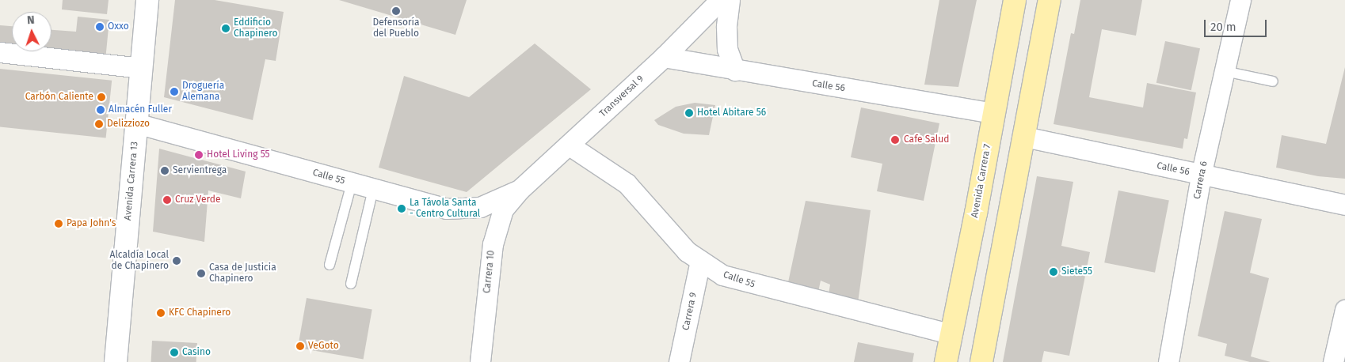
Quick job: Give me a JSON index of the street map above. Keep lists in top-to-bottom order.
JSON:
{
  "streets": {
    "main road": ["Avenida Carrera 13", "Avenida Carrera 7"],
    "street": [
      "Calle 56",
      "Transversal 9",
      "Calle 55",
      "Carrera 6",
      "Carrera 10",
      "Carrera 9"
    ]
  },
  "crossings": [
    ["Calle 56", "Transversal 9"],
    ["Calle 56", "Carrera 6"],
    ["Calle 56", "Avenida Carrera 7"],
    ["Transversal 9", "Calle 55"],
    ["Transversal 9", "Carrera 10"],
    ["Calle 55", "Avenida Carrera 13"],
    ["Calle 55", "Avenida Carrera 7"],
    ["Calle 55", "Carrera 10"],
    ["Calle 55", "Carrera 9"]
  ],
  "places": [
    "Defensoría del Pueblo",
    "Oxxo",
    "Eddificio Chapinero",
    "Droguería Alemana",
    "Carbón Caliente",
    "Almacén Fuller",
    "Hotel Abitare 56",
    "Delizziozo",
    "Cafe Salud",
    "Hotel Living 55",
    "Servientrega",
    "Cruz Verde",
    "La Távola Santa - Centro Cultural",
    "Papa John's",
    "Alcaldía Local de Chapinero",
    "Siete55",
    "Casa de Justicia Chapinero",
    "KFC Chapinero",
    "VeGoto",
    "Casino"
  ],
  "scale_bar": "20 m",
  "north": "top"
}
